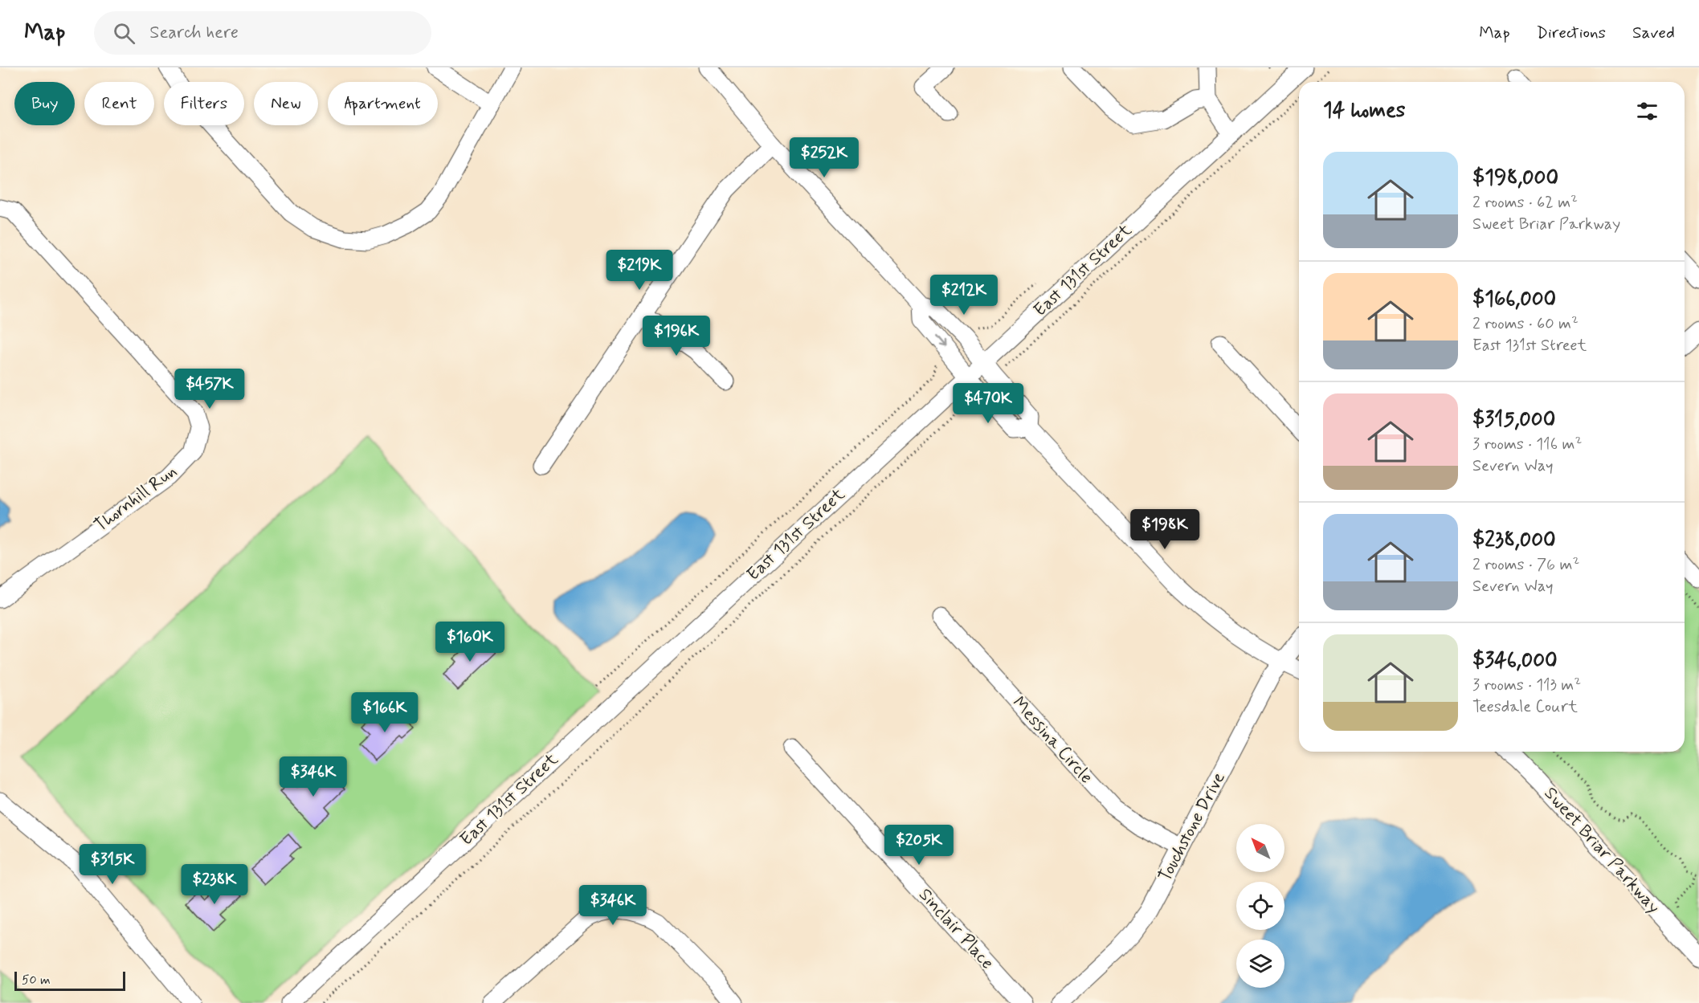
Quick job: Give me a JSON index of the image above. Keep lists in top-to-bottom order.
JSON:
{
  "streets": {
    "street": [
      "East 131st Street",
      "Thornhill Run",
      "Messina Circle",
      "Touchstone Drive",
      "Sweet Briar Parkway",
      "Sinclair Place"
    ]
  },
  "crossings": [
    ["Messina Circle", "Touchstone Drive"]
  ],
  "scale_bar": "50 m",
  "north": "top left",
  "page": {
    "header": "Map",
    "search": "Search here",
    "nav": ["Map", "Directions", "Saved"],
    "chip": [
      "Buy",
      "Rent",
      "Filters",
      "New",
      "Apartment"
    ],
    "heading": "14 homes",
    "price": [
      "$252K",
      "$219K",
      "$212K",
      "$196K",
      "$457K",
      "$470K",
      "$198K",
      "$160K",
      "$166K",
      "$346K",
      "$205K",
      "$315K",
      "$238K",
      "$346K"
    ],
    "list": [
      {
        "name": "$198,000",
        "note": "2 rooms · 62 m² · Sweet Briar Parkway"
      },
      {
        "name": "$166,000",
        "note": "2 rooms · 60 m² · East 131st Street"
      },
      {
        "name": "$315,000",
        "note": "3 rooms · 116 m² · Severn Way"
      },
      {
        "name": "$238,000",
        "note": "2 rooms · 76 m² · Severn Way"
      },
      {
        "name": "$346,000",
        "note": "3 rooms · 113 m² · Teesdale Court"
      }
    ],
    "scale": "50 m"
  }
}
